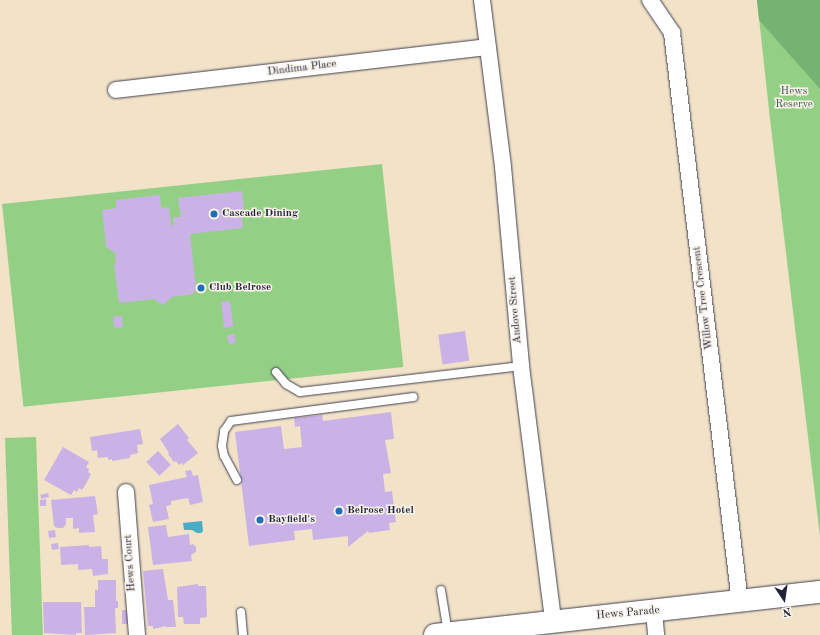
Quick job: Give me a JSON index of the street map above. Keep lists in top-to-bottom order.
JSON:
{
  "streets": {
    "street": [
      "Dindima Place",
      "Willow Tree Crescent",
      "Andove Street",
      "Hews Court",
      "Hews Parade"
    ]
  },
  "crossings": [
    ["Dindima Place", "Andove Street"],
    ["Willow Tree Crescent", "Hews Parade"],
    ["Andove Street", "Hews Parade"]
  ],
  "parks": ["Hews Reserve"],
  "places": [
    "Cascade Dining",
    "Club Belrose",
    "Belrose Hotel",
    "Bayfield's"
  ],
  "north": "bottom"
}
